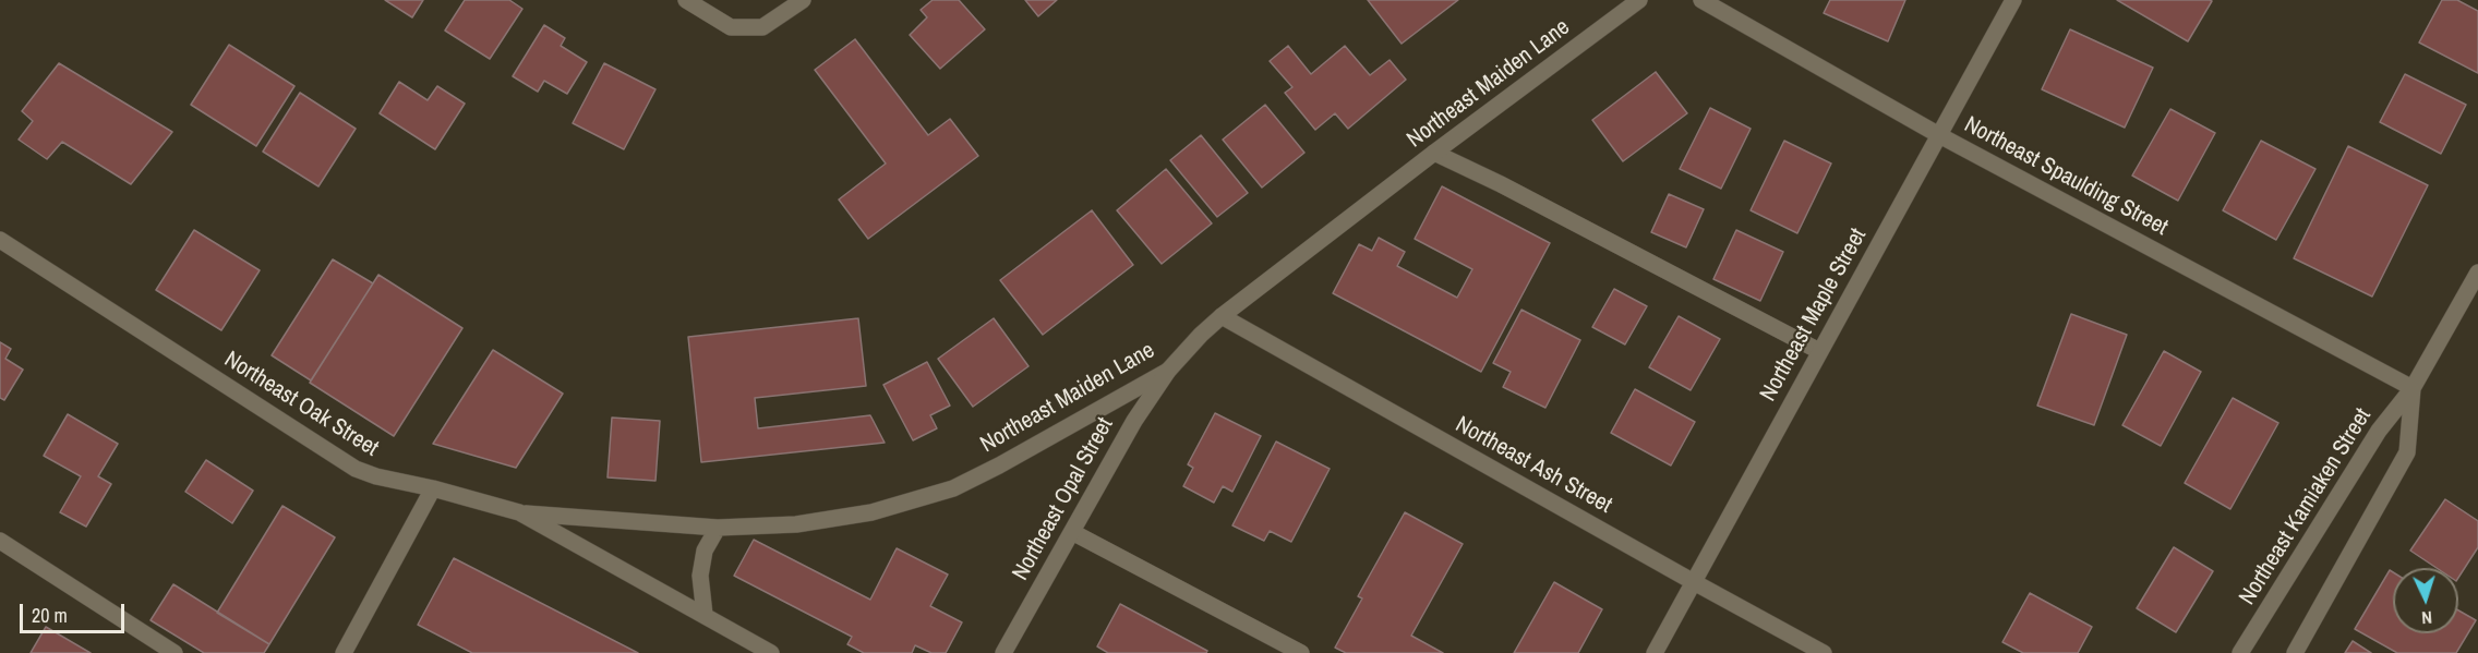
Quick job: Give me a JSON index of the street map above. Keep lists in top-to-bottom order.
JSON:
{
  "streets": {
    "street": [
      "Northeast Maiden Lane",
      "Northeast Spaulding Street",
      "Northeast Maple Street",
      "Northeast Oak Street",
      "Northeast Ash Street",
      "Northeast Opal Street",
      "Northeast Kamiaken Street"
    ]
  },
  "crossings": [
    ["Northeast Maiden Lane", "Northeast Oak Street"],
    ["Northeast Maiden Lane", "Northeast Ash Street"],
    ["Northeast Maiden Lane", "Northeast Opal Street"],
    ["Northeast Spaulding Street", "Northeast Maple Street"],
    ["Northeast Spaulding Street", "Northeast Kamiaken Street"],
    ["Northeast Maple Street", "Northeast Ash Street"]
  ],
  "scale_bar": "20 m",
  "north": "bottom"
}
